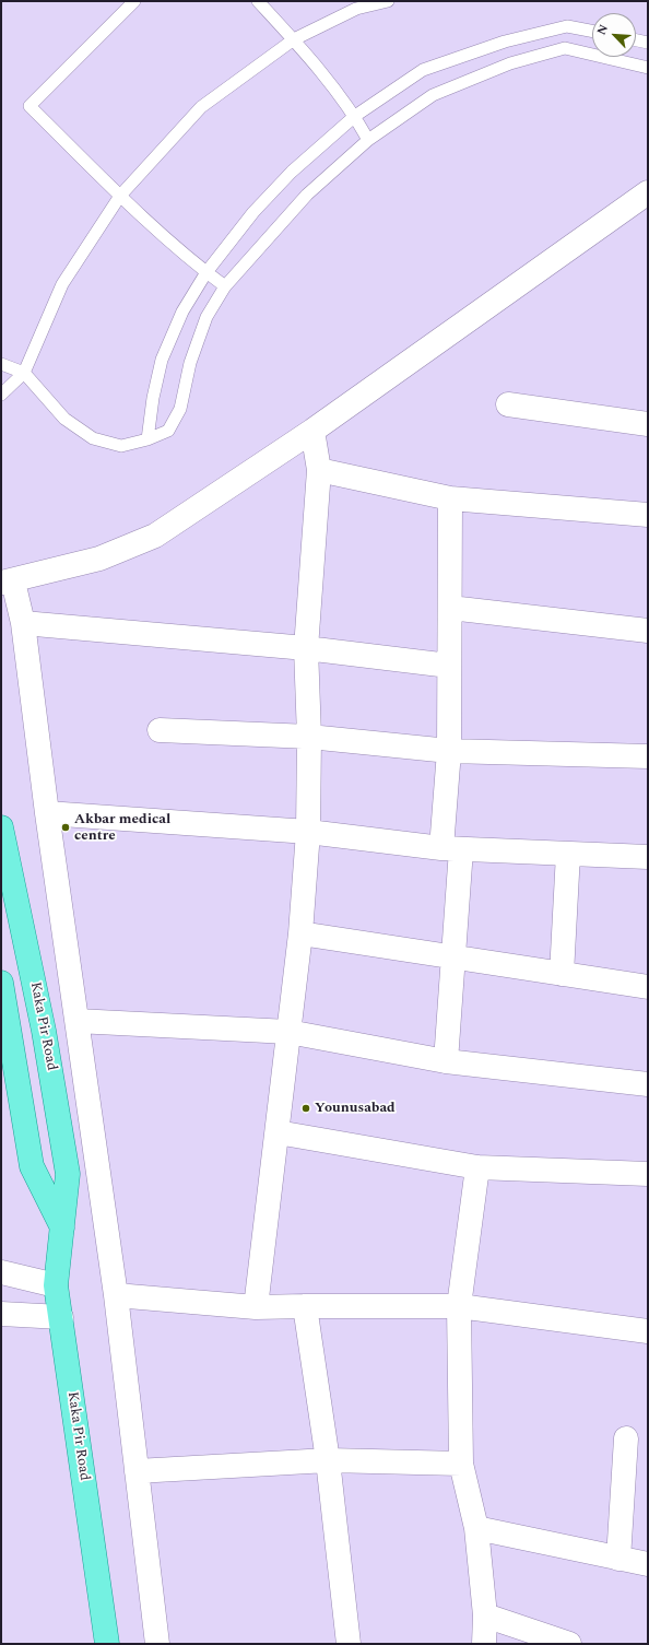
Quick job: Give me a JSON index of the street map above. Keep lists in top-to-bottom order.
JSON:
{
  "streets": {
    "main road": ["Kaka Pir Road"]
  },
  "places": ["Akbar medical centre", "Younusabad"],
  "north": "top left"
}
